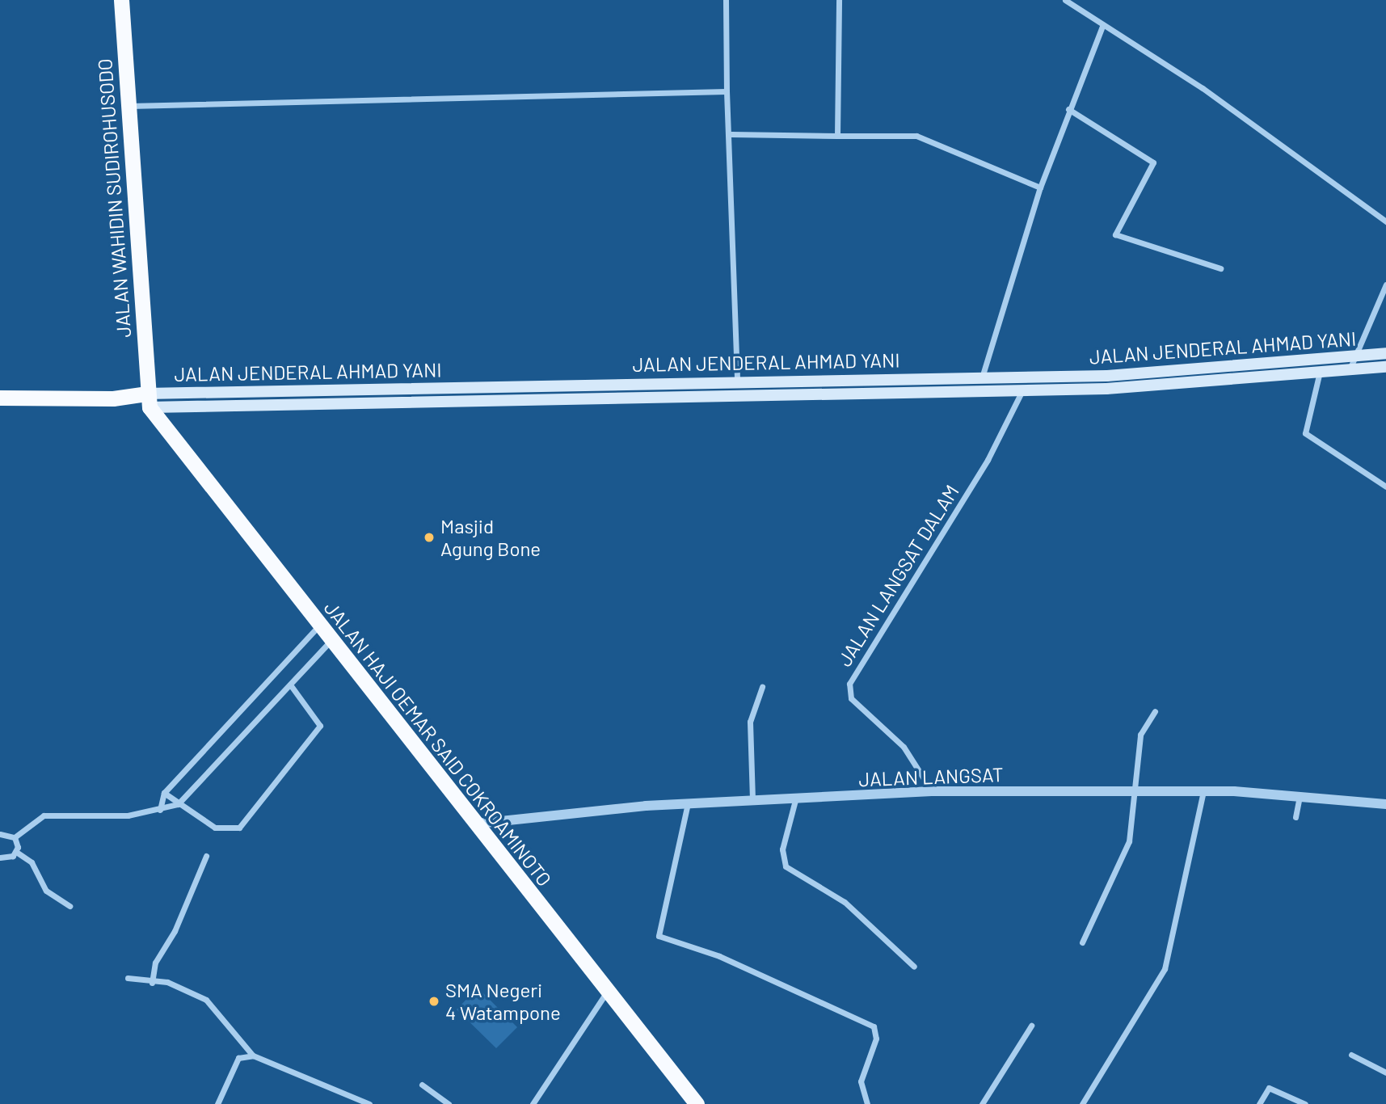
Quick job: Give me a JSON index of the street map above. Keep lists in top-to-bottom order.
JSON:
{
  "streets": {
    "highway": ["JALAN WAHIDIN SUDIROHUSODO", "JALAN HAJI OEMAR SAID COKROAMINOTO"],
    "main road": ["JALAN JENDERAL AHMAD YANI"],
    "street": ["JALAN LANGSAT DALAM", "JALAN LANGSAT"]
  },
  "crossings": [
    ["JALAN WAHIDIN SUDIROHUSODO", "JALAN JENDERAL AHMAD YANI"],
    ["JALAN WAHIDIN SUDIROHUSODO", "JALAN HAJI OEMAR SAID COKROAMINOTO"],
    ["JALAN JENDERAL AHMAD YANI", "JALAN HAJI OEMAR SAID COKROAMINOTO"],
    ["JALAN LANGSAT DALAM", "JALAN LANGSAT"],
    ["JALAN HAJI OEMAR SAID COKROAMINOTO", "JALAN LANGSAT"]
  ],
  "places": ["Masjid Agung Bone", "SMA Negeri 4 Watampone"]
}
